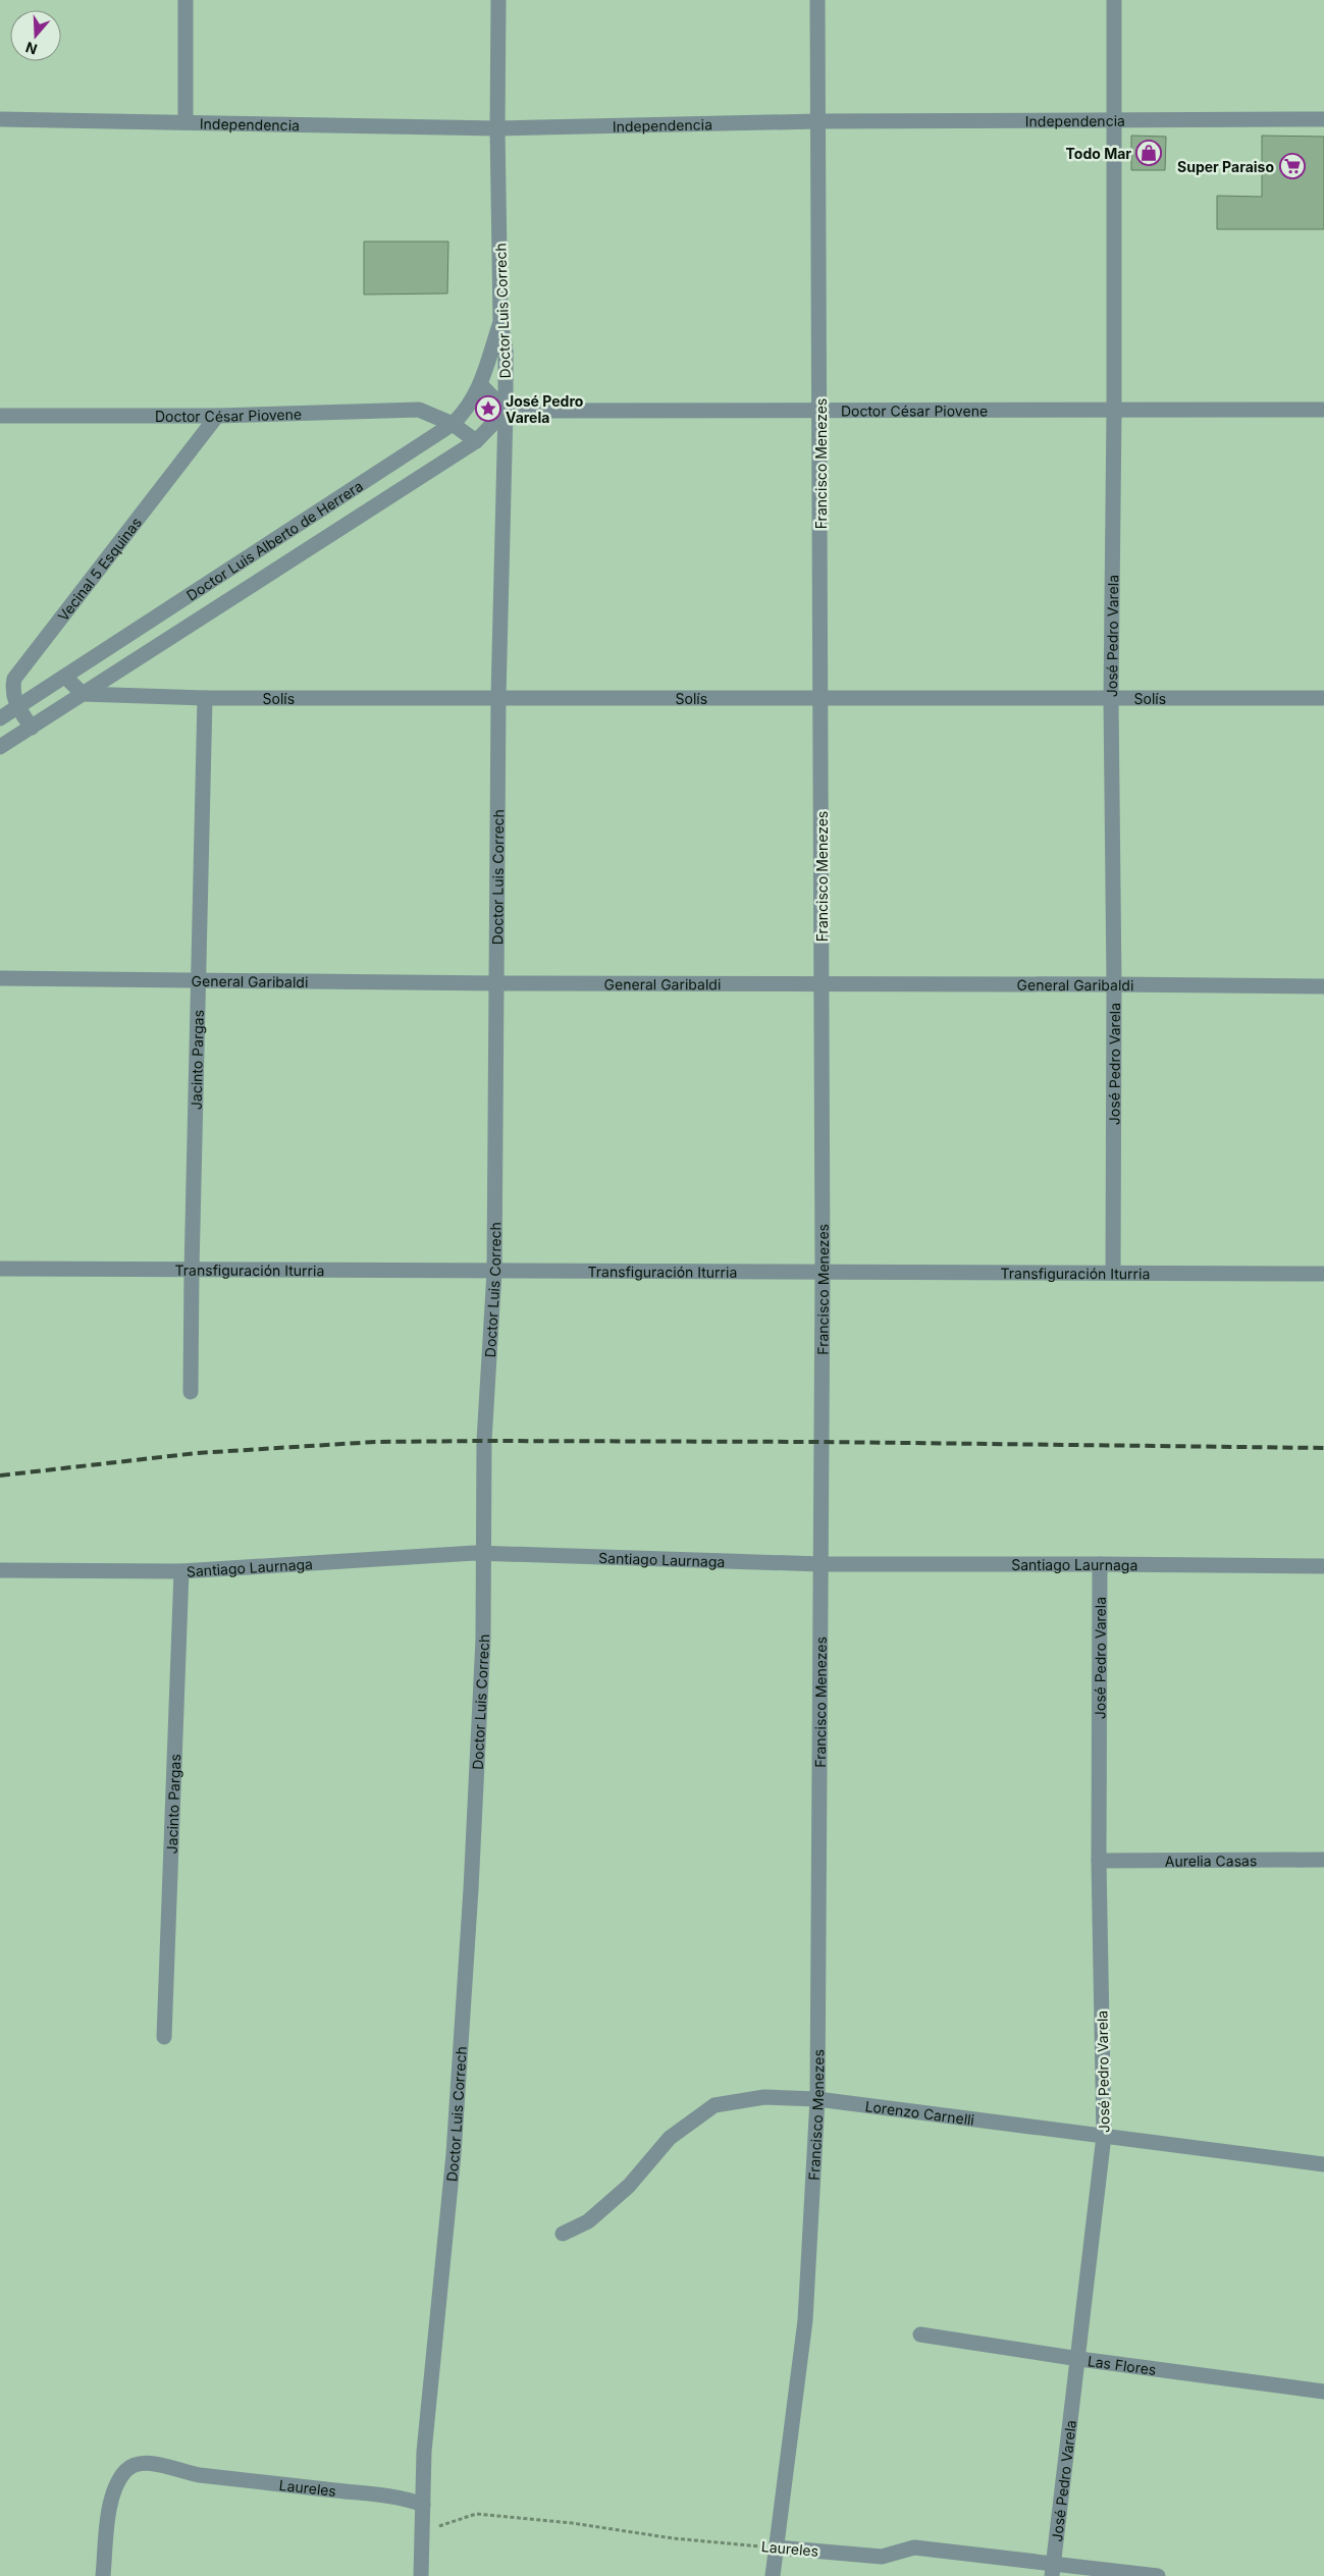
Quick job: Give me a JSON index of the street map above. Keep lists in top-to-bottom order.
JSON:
{
  "streets": {
    "street": [
      "Independencia",
      "Doctor Luis Correch",
      "Doctor César Piovene",
      "Francisco Menezes",
      "Doctor Luis Alberto de Herrera",
      "Vecinal 5 Esquinas",
      "José Pedro Varela",
      "Solís",
      "General Garibaldi",
      "Jacinto Pargas",
      "Transfiguración Iturria",
      "Santiago Laurnaga",
      "Aurelia Casas",
      "Lorenzo Carnelli",
      "Las Flores",
      "Laureles"
    ]
  },
  "crossings": [
    ["Independencia", "Doctor Luis Correch"],
    ["Independencia", "Francisco Menezes"],
    ["Independencia", "José Pedro Varela"],
    ["Doctor Luis Correch", "Doctor César Piovene"],
    ["Doctor Luis Correch", "Doctor Luis Alberto de Herrera"],
    ["Doctor Luis Correch", "Solís"],
    ["Doctor Luis Correch", "General Garibaldi"],
    ["Doctor Luis Correch", "Transfiguración Iturria"],
    ["Doctor Luis Correch", "Santiago Laurnaga"],
    ["Doctor Luis Correch", "Laureles"],
    ["Doctor César Piovene", "Francisco Menezes"],
    ["Doctor César Piovene", "Doctor Luis Alberto de Herrera"],
    ["Doctor César Piovene", "Vecinal 5 Esquinas"],
    ["Doctor César Piovene", "José Pedro Varela"],
    ["Francisco Menezes", "Solís"],
    ["Francisco Menezes", "General Garibaldi"],
    ["Francisco Menezes", "Transfiguración Iturria"],
    ["Francisco Menezes", "Santiago Laurnaga"],
    ["Francisco Menezes", "Lorenzo Carnelli"],
    ["Francisco Menezes", "Laureles"],
    ["Doctor Luis Alberto de Herrera", "Vecinal 5 Esquinas"],
    ["Doctor Luis Alberto de Herrera", "Solís"],
    ["José Pedro Varela", "Solís"],
    ["José Pedro Varela", "General Garibaldi"],
    ["José Pedro Varela", "Transfiguración Iturria"],
    ["José Pedro Varela", "Santiago Laurnaga"],
    ["José Pedro Varela", "Aurelia Casas"],
    ["José Pedro Varela", "Lorenzo Carnelli"],
    ["José Pedro Varela", "Las Flores"],
    ["José Pedro Varela", "Laureles"],
    ["Solís", "Jacinto Pargas"],
    ["General Garibaldi", "Jacinto Pargas"],
    ["Jacinto Pargas", "Transfiguración Iturria"],
    ["Jacinto Pargas", "Santiago Laurnaga"]
  ],
  "places": {
    "shop": ["Todo Mar"],
    "supermarket": ["Super Paraiso"],
    "place": ["José Pedro Varela"]
  },
  "north": "bottom"
}
